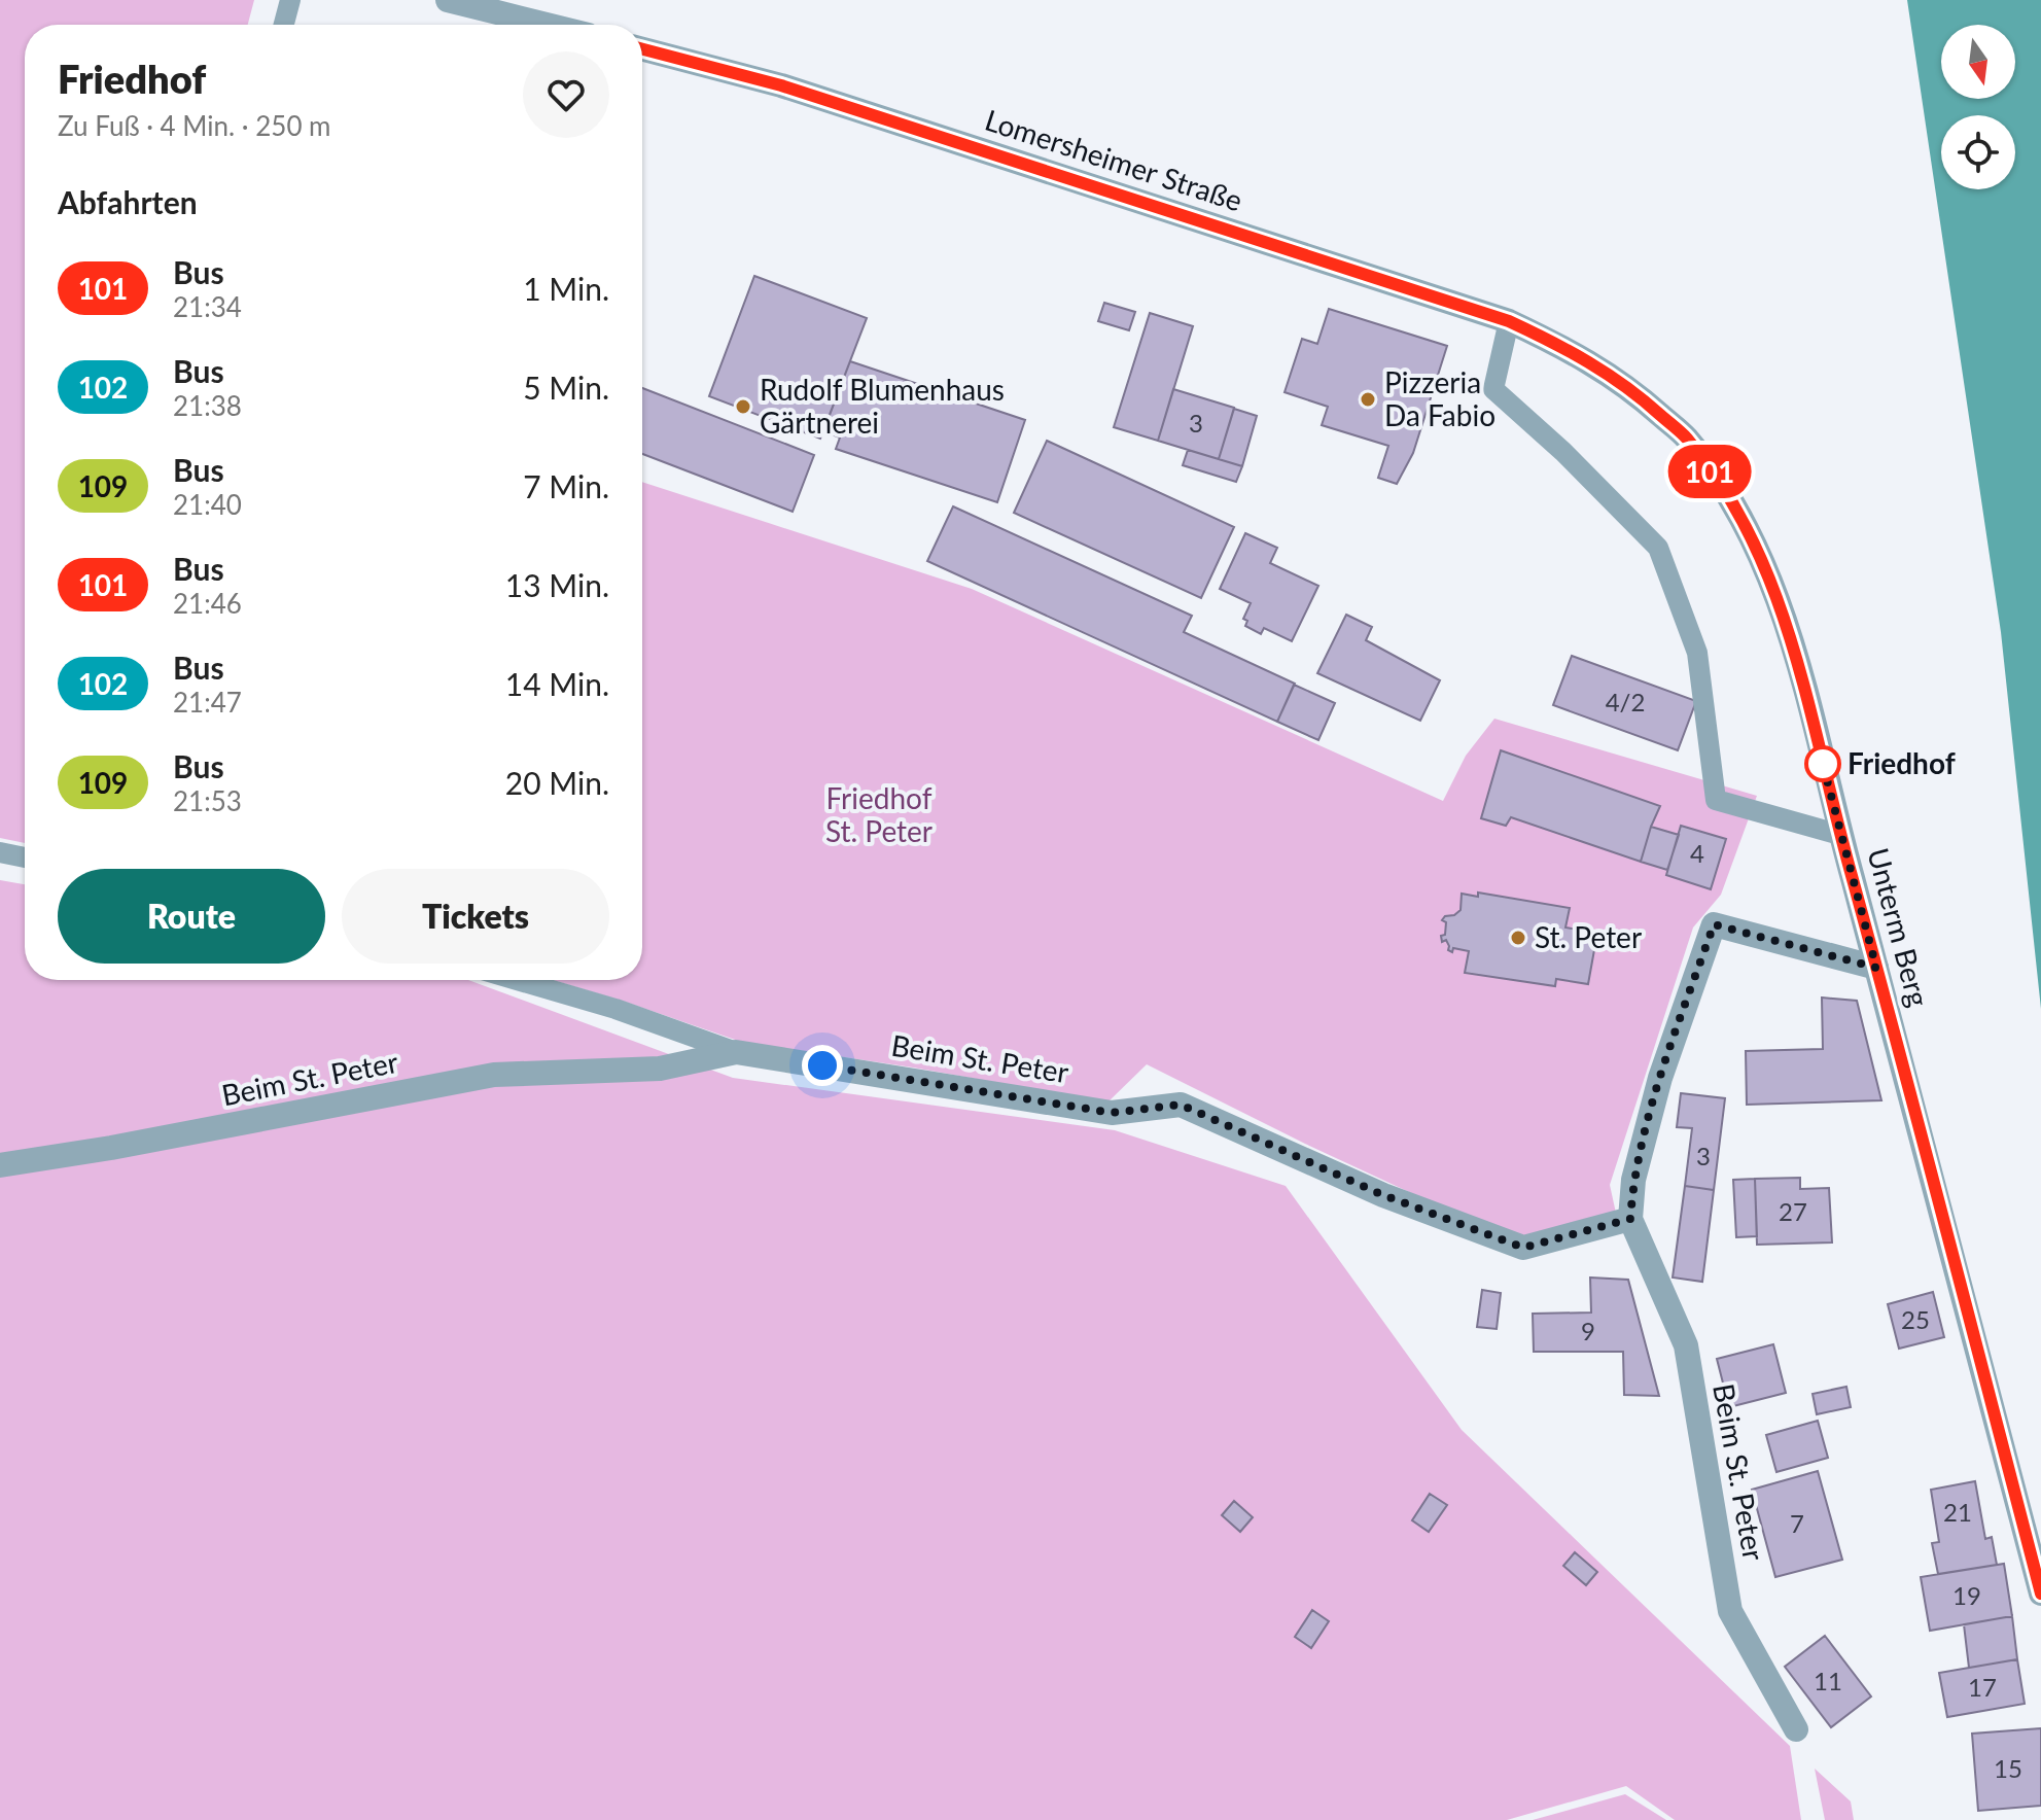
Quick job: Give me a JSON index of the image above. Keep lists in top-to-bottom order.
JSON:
{
  "streets": {
    "street": ["Lomersheimer Straße", "Unterm Berg", "Beim St. Peter"]
  },
  "crossings": [
    ["Lomersheimer Straße", "Unterm Berg"],
    ["Unterm Berg", "Beim St. Peter"]
  ],
  "parks": ["Friedhof St. Peter"],
  "places": [
    "Pizzeria Da Fabio",
    "Rudolf Blumenhaus Gärtnerei",
    "Friedhof",
    "St. Peter"
  ],
  "lines": ["bus line 101"],
  "house_numbers": [
    "3",
    "4/2",
    "4",
    "3",
    "27",
    "25",
    "9",
    "21",
    "7",
    "19",
    "11",
    "17",
    "15"
  ],
  "north": "bottom",
  "page": {
    "on_map": "101",
    "heading": [
      ["Friedhof", "Zu Fuß · 4 Min. · 250 m"],
      "Abfahrten"
    ],
    "list": [
      {
        "mark": "101",
        "name": "Bus",
        "note": "21:34",
        "value": "1 Min."
      },
      {
        "mark": "102",
        "name": "Bus",
        "note": "21:38",
        "value": "5 Min."
      },
      {
        "mark": "109",
        "name": "Bus",
        "note": "21:40",
        "value": "7 Min."
      },
      {
        "mark": "101",
        "name": "Bus",
        "note": "21:46",
        "value": "13 Min."
      },
      {
        "mark": "102",
        "name": "Bus",
        "note": "21:47",
        "value": "14 Min."
      },
      {
        "mark": "109",
        "name": "Bus",
        "note": "21:53",
        "value": "20 Min."
      }
    ],
    "buttons": ["Route", "Tickets"]
  }
}
